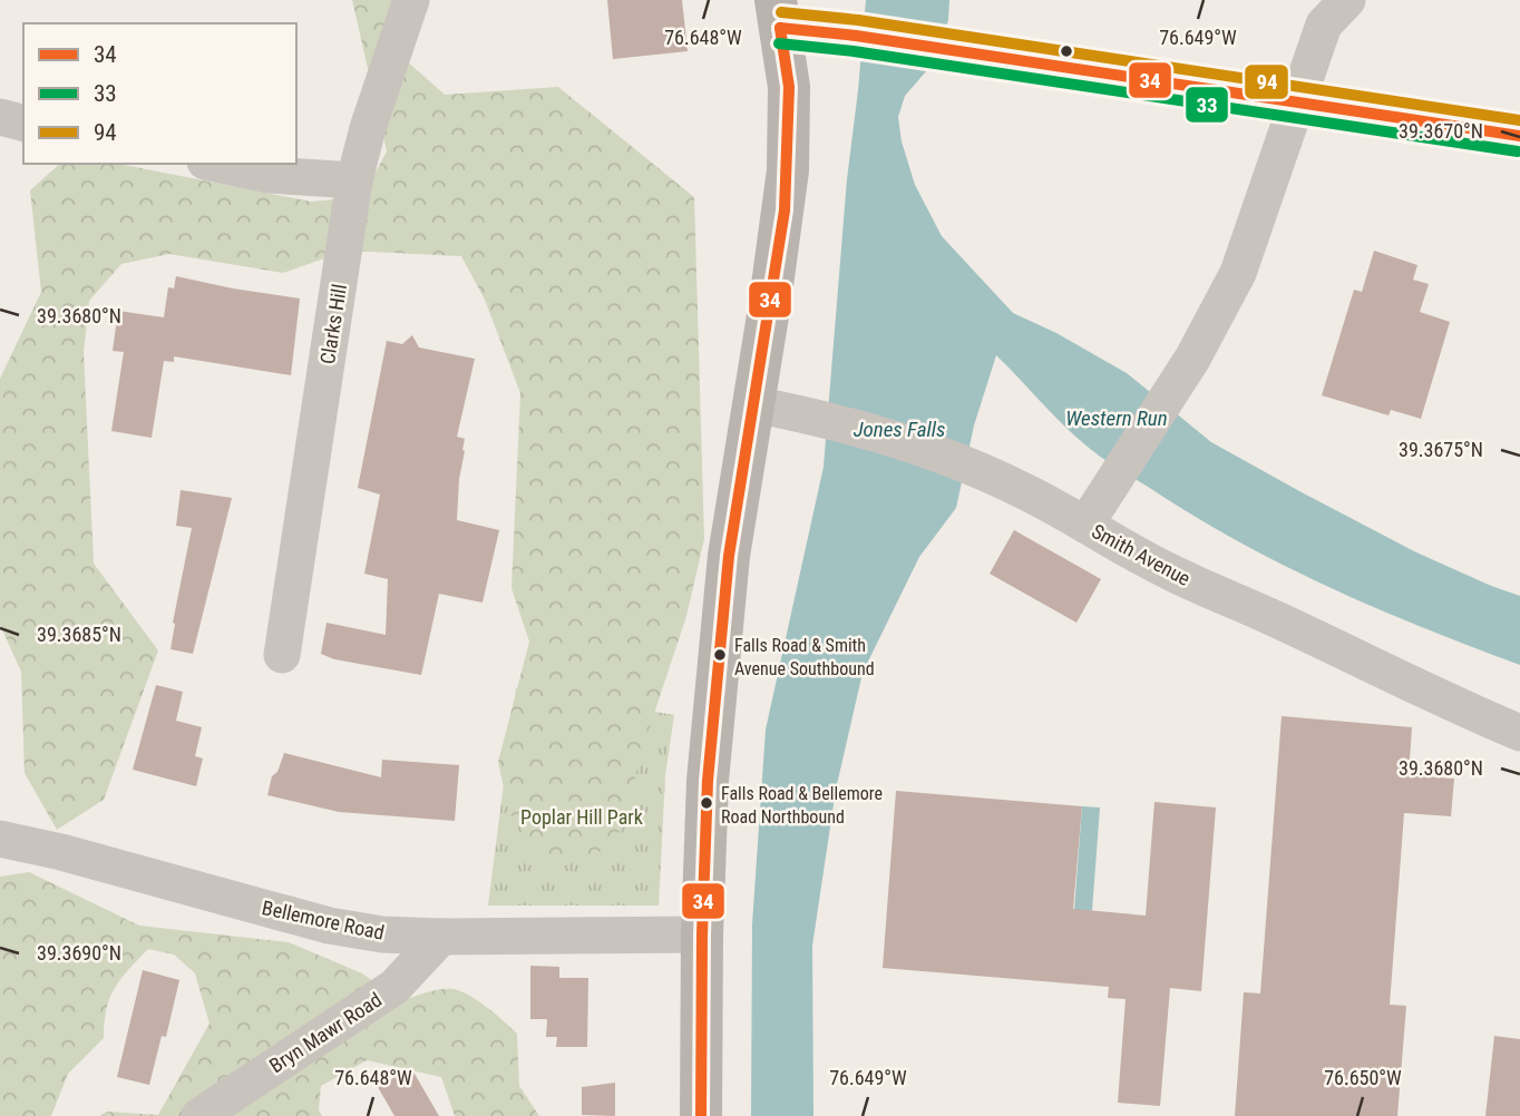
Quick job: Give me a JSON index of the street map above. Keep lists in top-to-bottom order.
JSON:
{
  "streets": {
    "street": [
      "Clarks Hill",
      "Smith Avenue",
      "Bellemore Road",
      "Bryn Mawr Road"
    ]
  },
  "crossings": [
    ["Bellemore Road", "Bryn Mawr Road"]
  ],
  "water": ["Western Run", "Jones Falls"],
  "parks": ["Poplar Hill Park"],
  "places": ["Falls Road & Smith Avenue Southbound", "Falls Road & Bellemore Road Northbound"],
  "lines": ["transit line 94", "transit line 34", "transit line 33"],
  "legend": ["34", "33", "94"],
  "coordinates": [
    "76.648°W",
    "76.649°W",
    "39.3670°N",
    "39.3680°N",
    "39.3675°N",
    "39.3685°N",
    "39.3690°N",
    "76.650°W"
  ]
}
